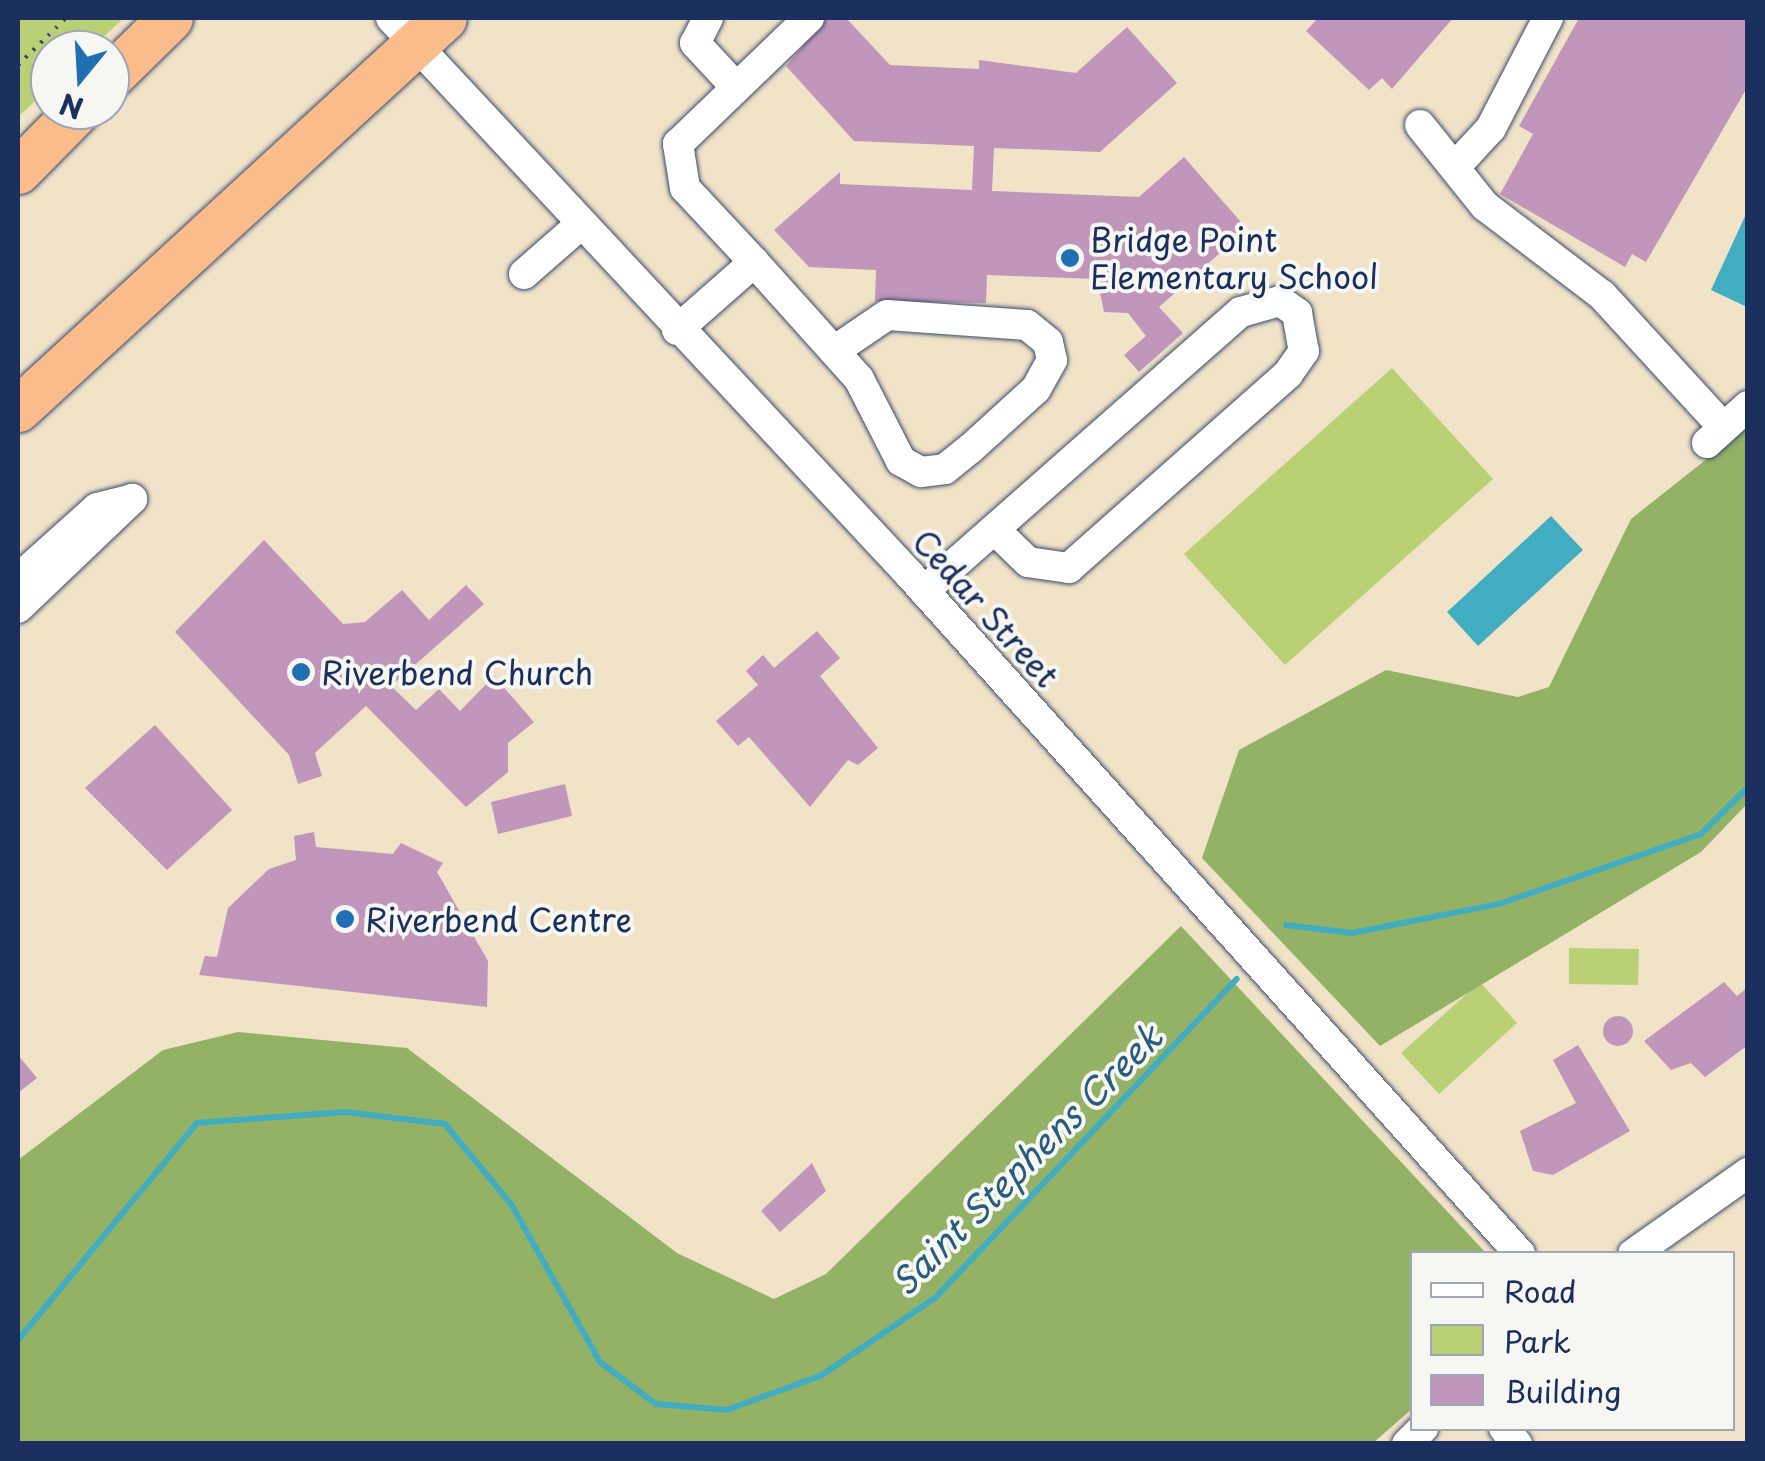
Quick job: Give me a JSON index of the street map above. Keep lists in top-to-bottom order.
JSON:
{
  "streets": {
    "street": ["Cedar Street"]
  },
  "water": ["Saint Stephens Creek"],
  "places": ["Bridge Point Elementary School", "Riverbend Church", "Riverbend Centre"],
  "legend": ["Road", "Park", "Building"],
  "north": "bottom"
}
